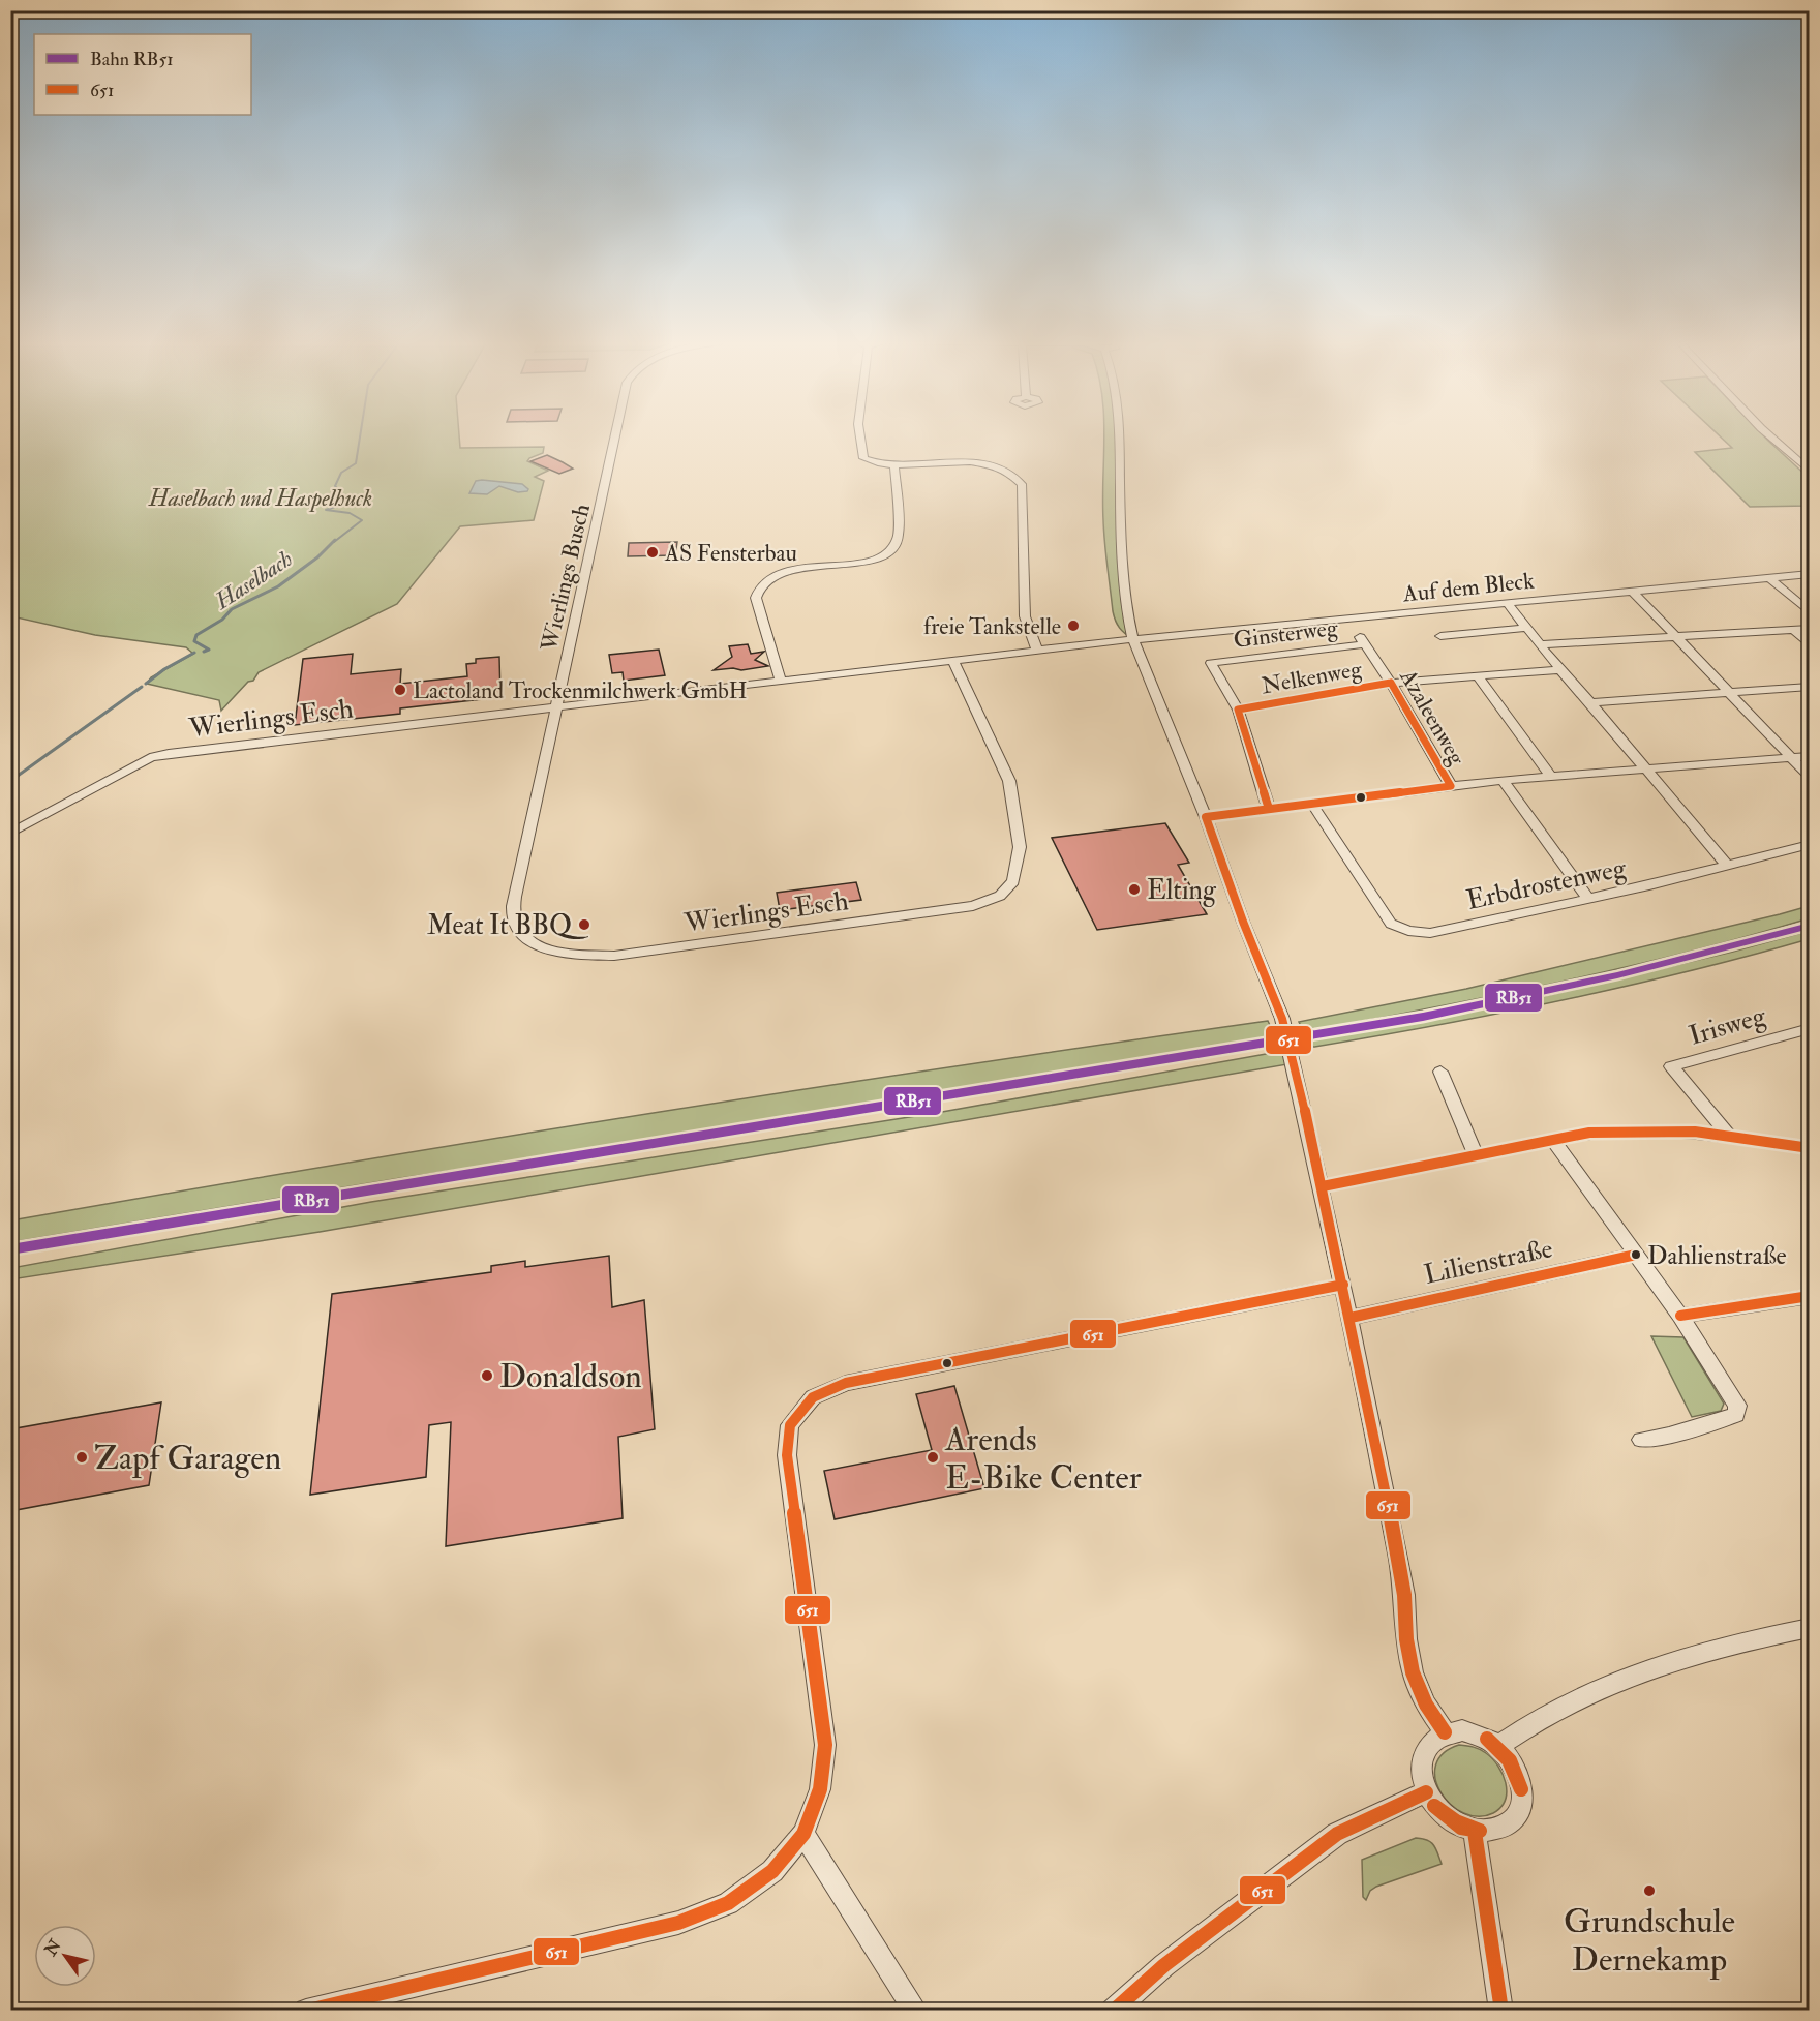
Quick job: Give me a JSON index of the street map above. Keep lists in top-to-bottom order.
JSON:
{
  "streets": {
    "street": [
      "Wierlings Busch",
      "Auf dem Bleck",
      "Ginsterweg",
      "Nelkenweg",
      "Azaleenweg",
      "Wierlings Esch",
      "Erbdrostenweg",
      "Irisweg",
      "Lilienstraße"
    ]
  },
  "crossings": [
    ["Wierlings Busch", "Wierlings Esch"],
    ["Auf dem Bleck", "Wierlings Esch"],
    ["Ginsterweg", "Nelkenweg"],
    ["Ginsterweg", "Azaleenweg"],
    ["Nelkenweg", "Azaleenweg"]
  ],
  "water": ["Haselbach"],
  "parks": ["Haselbach und Haspelhuck"],
  "places": [
    "AS Fensterbau",
    "freie Tankstelle",
    "Lactoland Trockenmilchwerk GmbH",
    "Elting",
    "Meat It BBQ",
    "Dahlienstraße",
    "Donaldson",
    "Zapf Garagen",
    "Arends E-Bike Center",
    "Grundschule Dernekamp"
  ],
  "lines": ["transit line 651", "rail line RB51"],
  "legend": ["Bahn RB51", "651"],
  "north": "top left"
}
